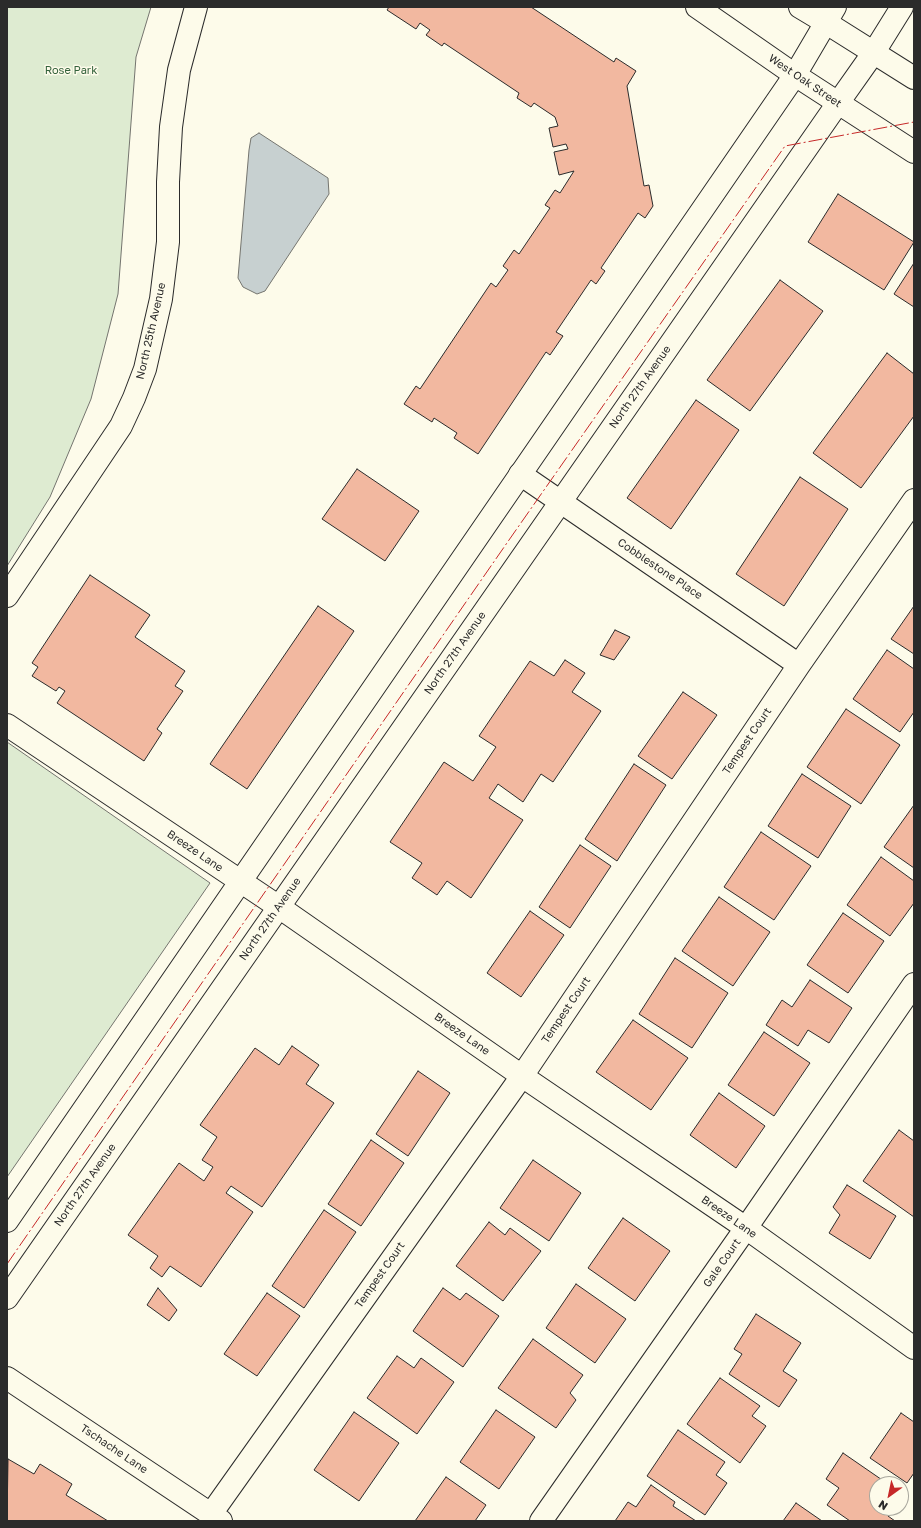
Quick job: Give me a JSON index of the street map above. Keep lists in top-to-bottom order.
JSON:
{
  "streets": {
    "street": [
      "West Oak Street",
      "North 25th Avenue",
      "North 27th Avenue",
      "Cobblestone Place",
      "Tempest Court",
      "Breeze Lane",
      "Gale Court",
      "Tschache Lane"
    ]
  },
  "crossings": [
    ["West Oak Street", "North 27th Avenue"],
    ["North 27th Avenue", "Cobblestone Place"],
    ["North 27th Avenue", "Breeze Lane"],
    ["Cobblestone Place", "Tempest Court"],
    ["Tempest Court", "Breeze Lane"],
    ["Tempest Court", "Tschache Lane"],
    ["Breeze Lane", "Gale Court"]
  ],
  "parks": ["Rose Park"],
  "north": "bottom left"
}
